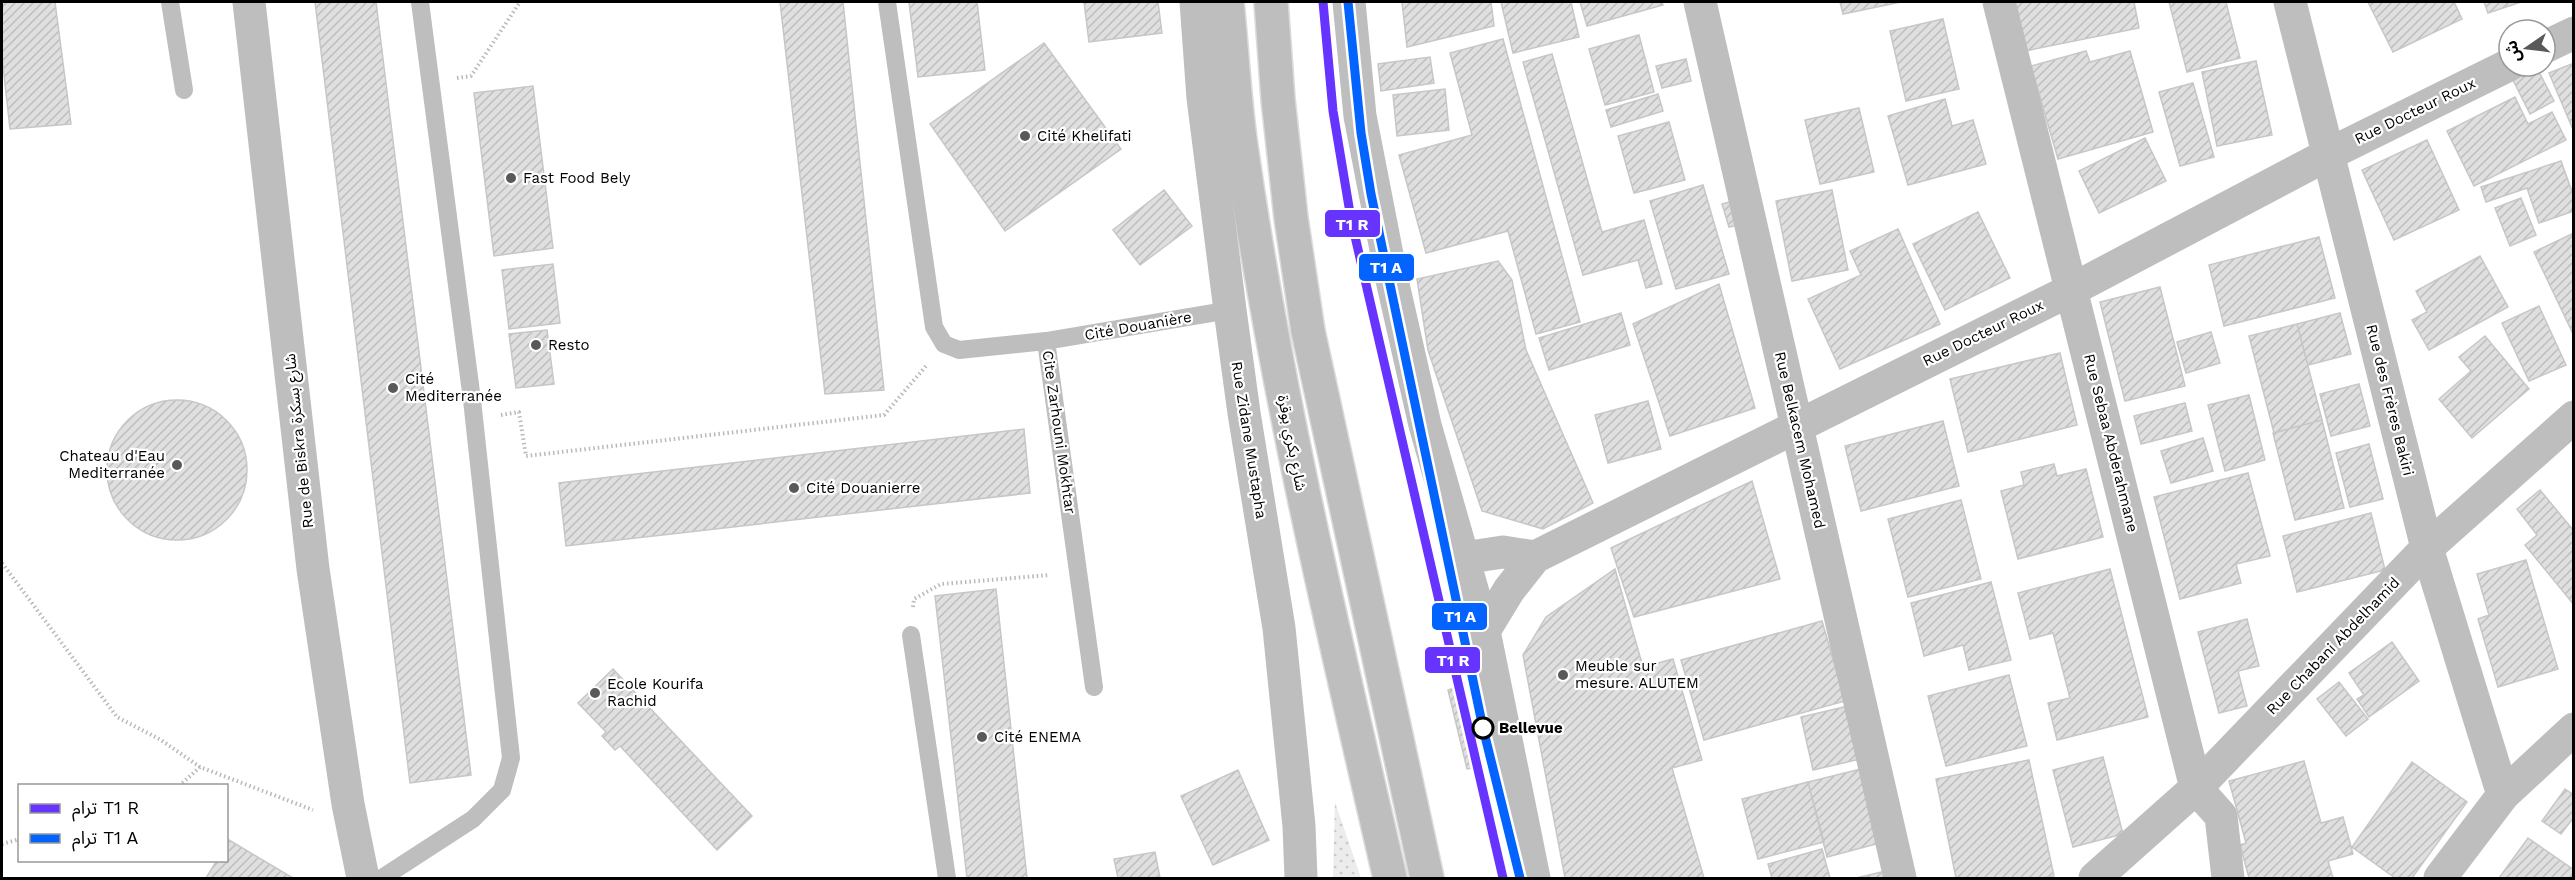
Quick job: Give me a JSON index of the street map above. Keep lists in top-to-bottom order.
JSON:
{
  "streets": {
    "main road": [
      "Rue Docteur Roux",
      "Rue des Frères Bakiri",
      "Rue Zidane Mustapha",
      "Rue Belkacem Mohamed",
      "Rue de Biskra شارع بسكرة",
      "شارع بكري بوقرة",
      "Rue Sebaa Abderahmane",
      "Rue Chabani Abdelhamid"
    ],
    "lane": ["Cité Douanière", "Cite Zarhouni Mokhtar"]
  },
  "crossings": [
    ["Rue Docteur Roux", "Rue des Frères Bakiri"],
    ["Rue Docteur Roux", "Rue Belkacem Mohamed"],
    ["Rue Docteur Roux", "Rue Sebaa Abderahmane"],
    ["Cité Douanière", "Cite Zarhouni Mokhtar"],
    ["Cité Douanière", "Rue Zidane Mustapha"],
    ["Rue des Frères Bakiri", "Rue Chabani Abdelhamid"],
    ["Rue Sebaa Abderahmane", "Rue Chabani Abdelhamid"]
  ],
  "places": [
    "Cité Khelifati",
    "Fast Food Bely",
    "Resto",
    "Cité Mediterranée",
    "Chateau d'Eau Mediterranée",
    "Cité Douanierre",
    "Meuble sur mesure. ALUTEM",
    "Ecole Kourifa Rachid",
    "Bellevue",
    "Cité ENEMA"
  ],
  "legend": ["ترام T1 R", "ترام T1 A"],
  "north": "left"
}
